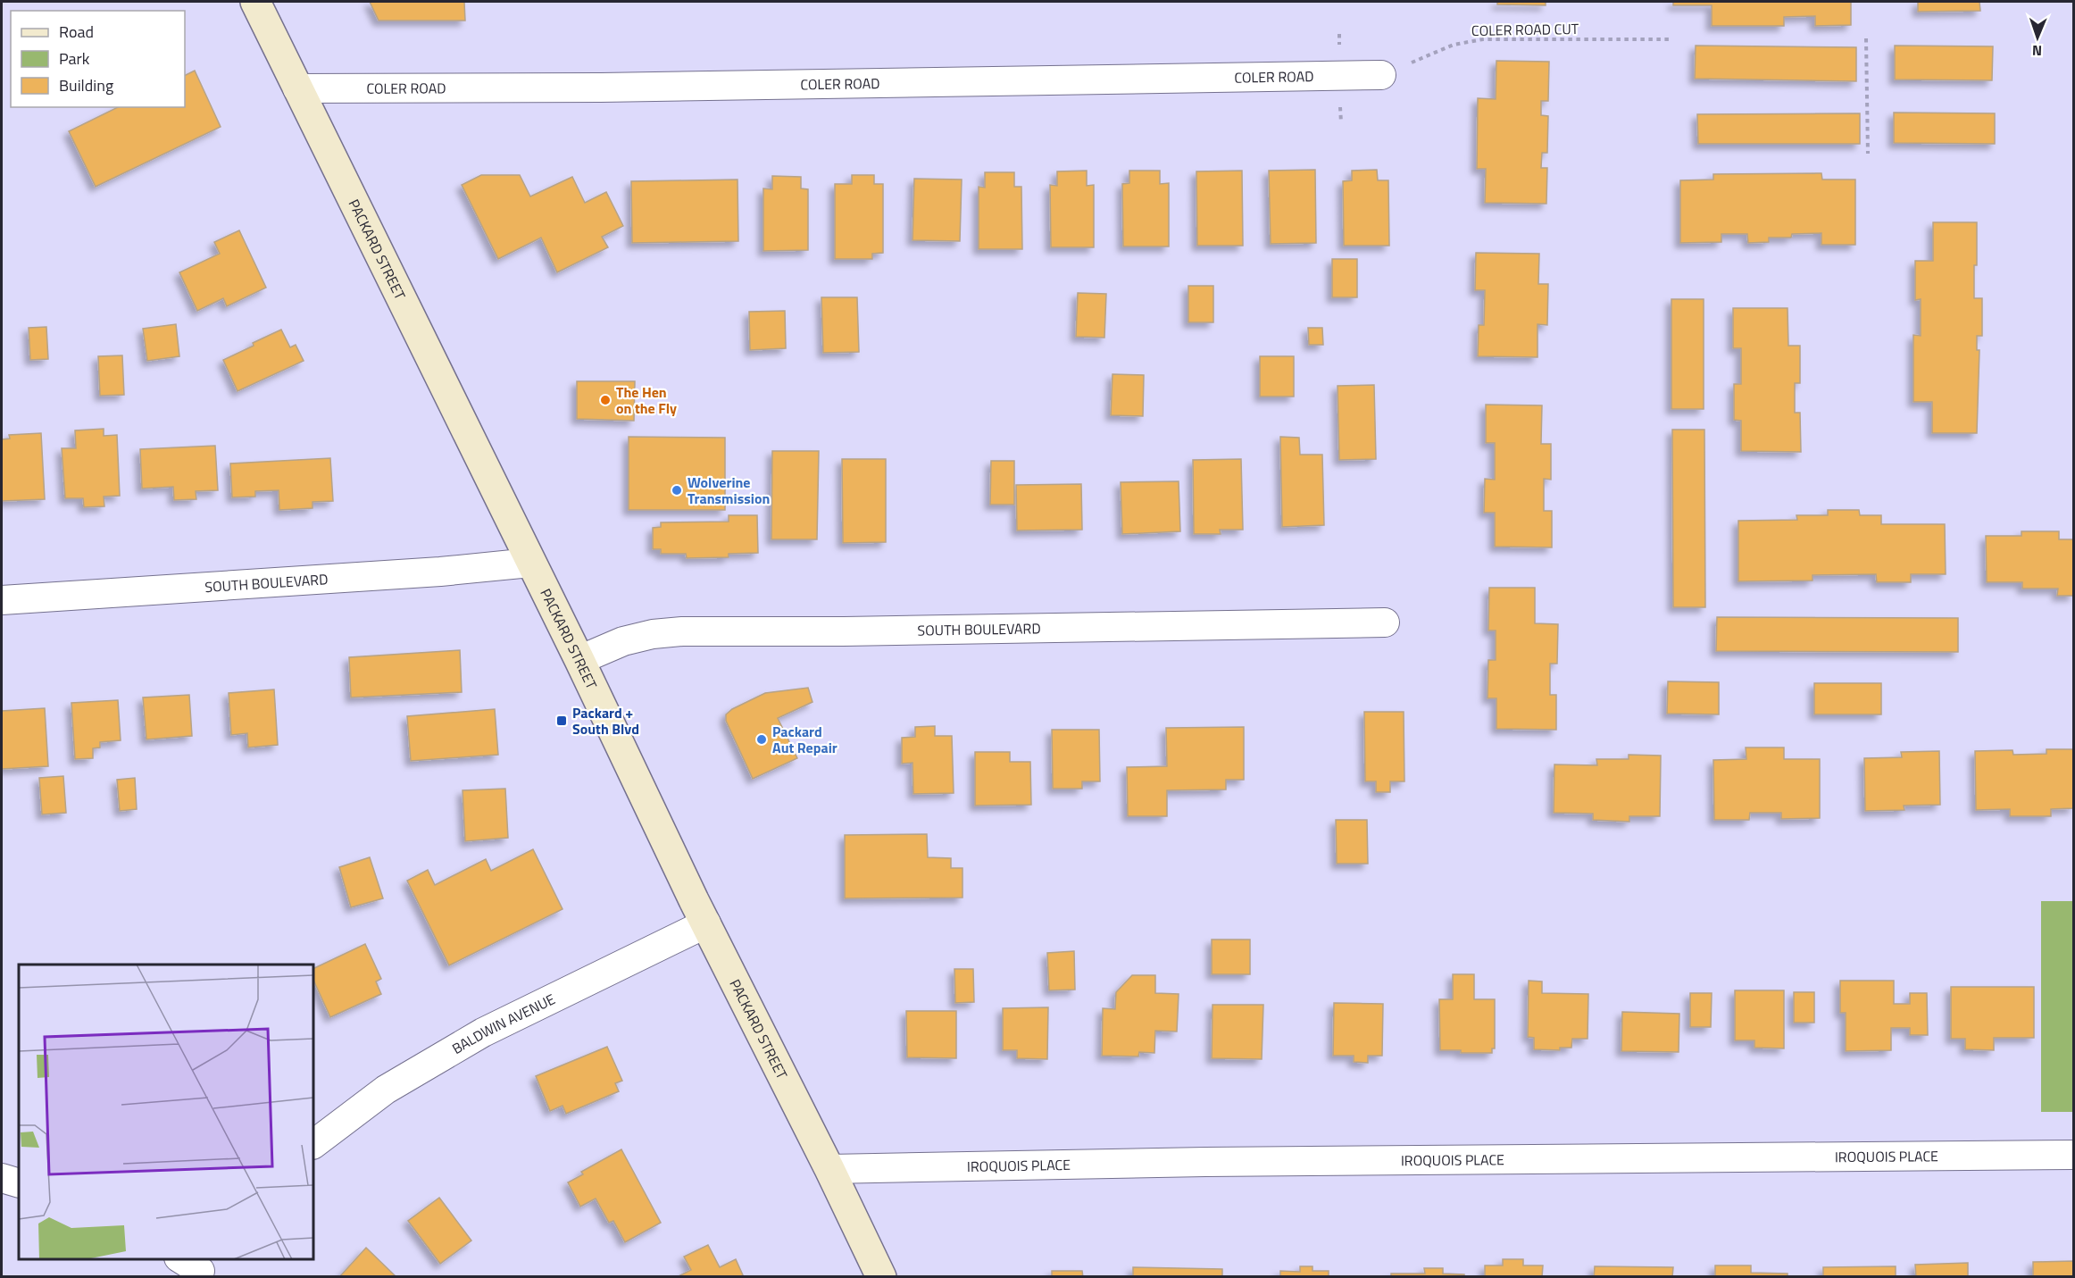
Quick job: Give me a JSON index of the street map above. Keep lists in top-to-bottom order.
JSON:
{
  "streets": {
    "main road": ["PACKARD STREET"],
    "street": [
      "COLER ROAD",
      "SOUTH BOULEVARD",
      "BALDWIN AVENUE",
      "IROQUOIS PLACE"
    ],
    "path": ["COLER ROAD CUT"]
  },
  "crossings": [
    ["COLER ROAD CUT", "COLER ROAD"],
    ["COLER ROAD", "PACKARD STREET"],
    ["PACKARD STREET", "SOUTH BOULEVARD"],
    ["PACKARD STREET", "BALDWIN AVENUE"],
    ["PACKARD STREET", "IROQUOIS PLACE"]
  ],
  "places": {
    "other": ["The Hen on the Fly", "Wolverine Transmission", "Packard Aut Repair"],
    "transit": ["Packard + South Blvd"]
  },
  "legend": ["Road", "Park", "Building"],
  "north": "bottom"
}
